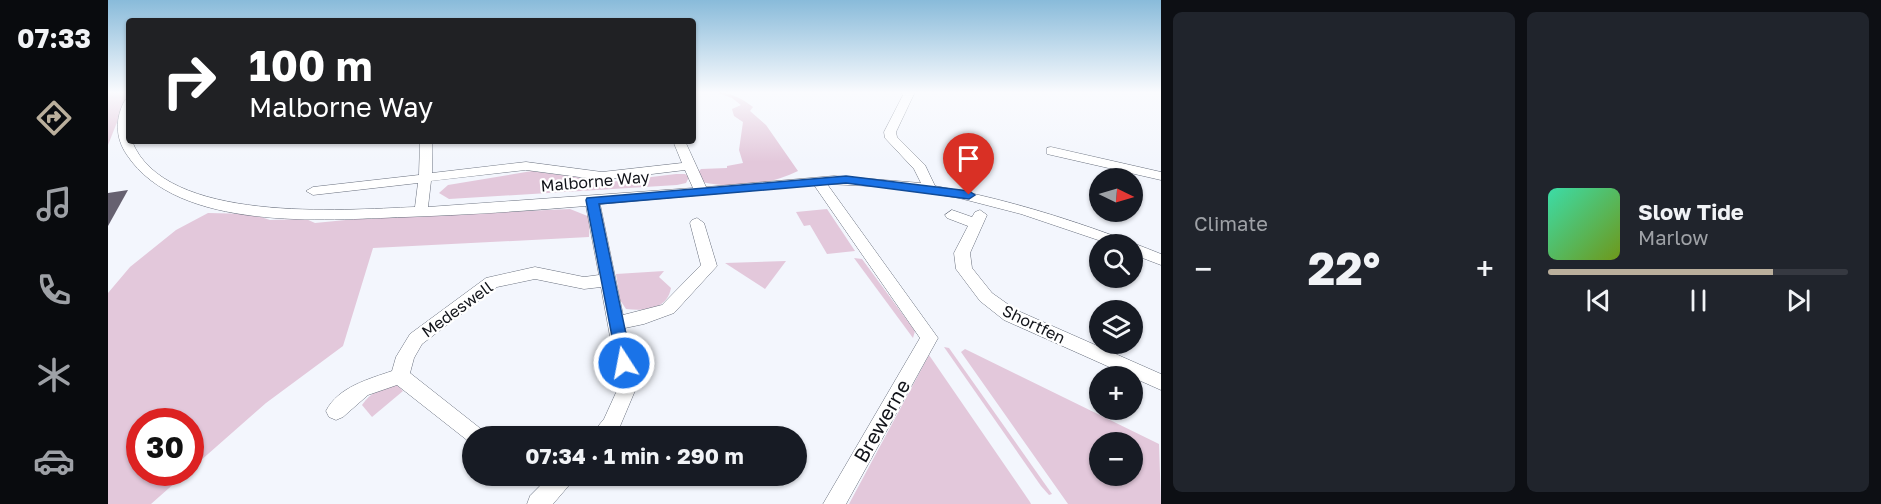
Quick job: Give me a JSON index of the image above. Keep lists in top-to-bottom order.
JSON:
{
  "streets": {
    "street": [
      "Malborne Way",
      "Medeswell",
      "Shortfen",
      "Brewerne"
    ]
  },
  "crossings": [
    ["Malborne Way", "Brewerne"]
  ],
  "north": "right",
  "page": {
    "tabs": "07:33",
    "tile": "Climate",
    "turn": ["100 m", "Malborne Way"],
    "map_buttons": ["+", "−"],
    "song": ["Slow Tide", "Marlow"],
    "heat": ["−", "22°", "+"],
    "limit": "30",
    "trip": "07:34 · 1 min · 290 m"
  }
}
